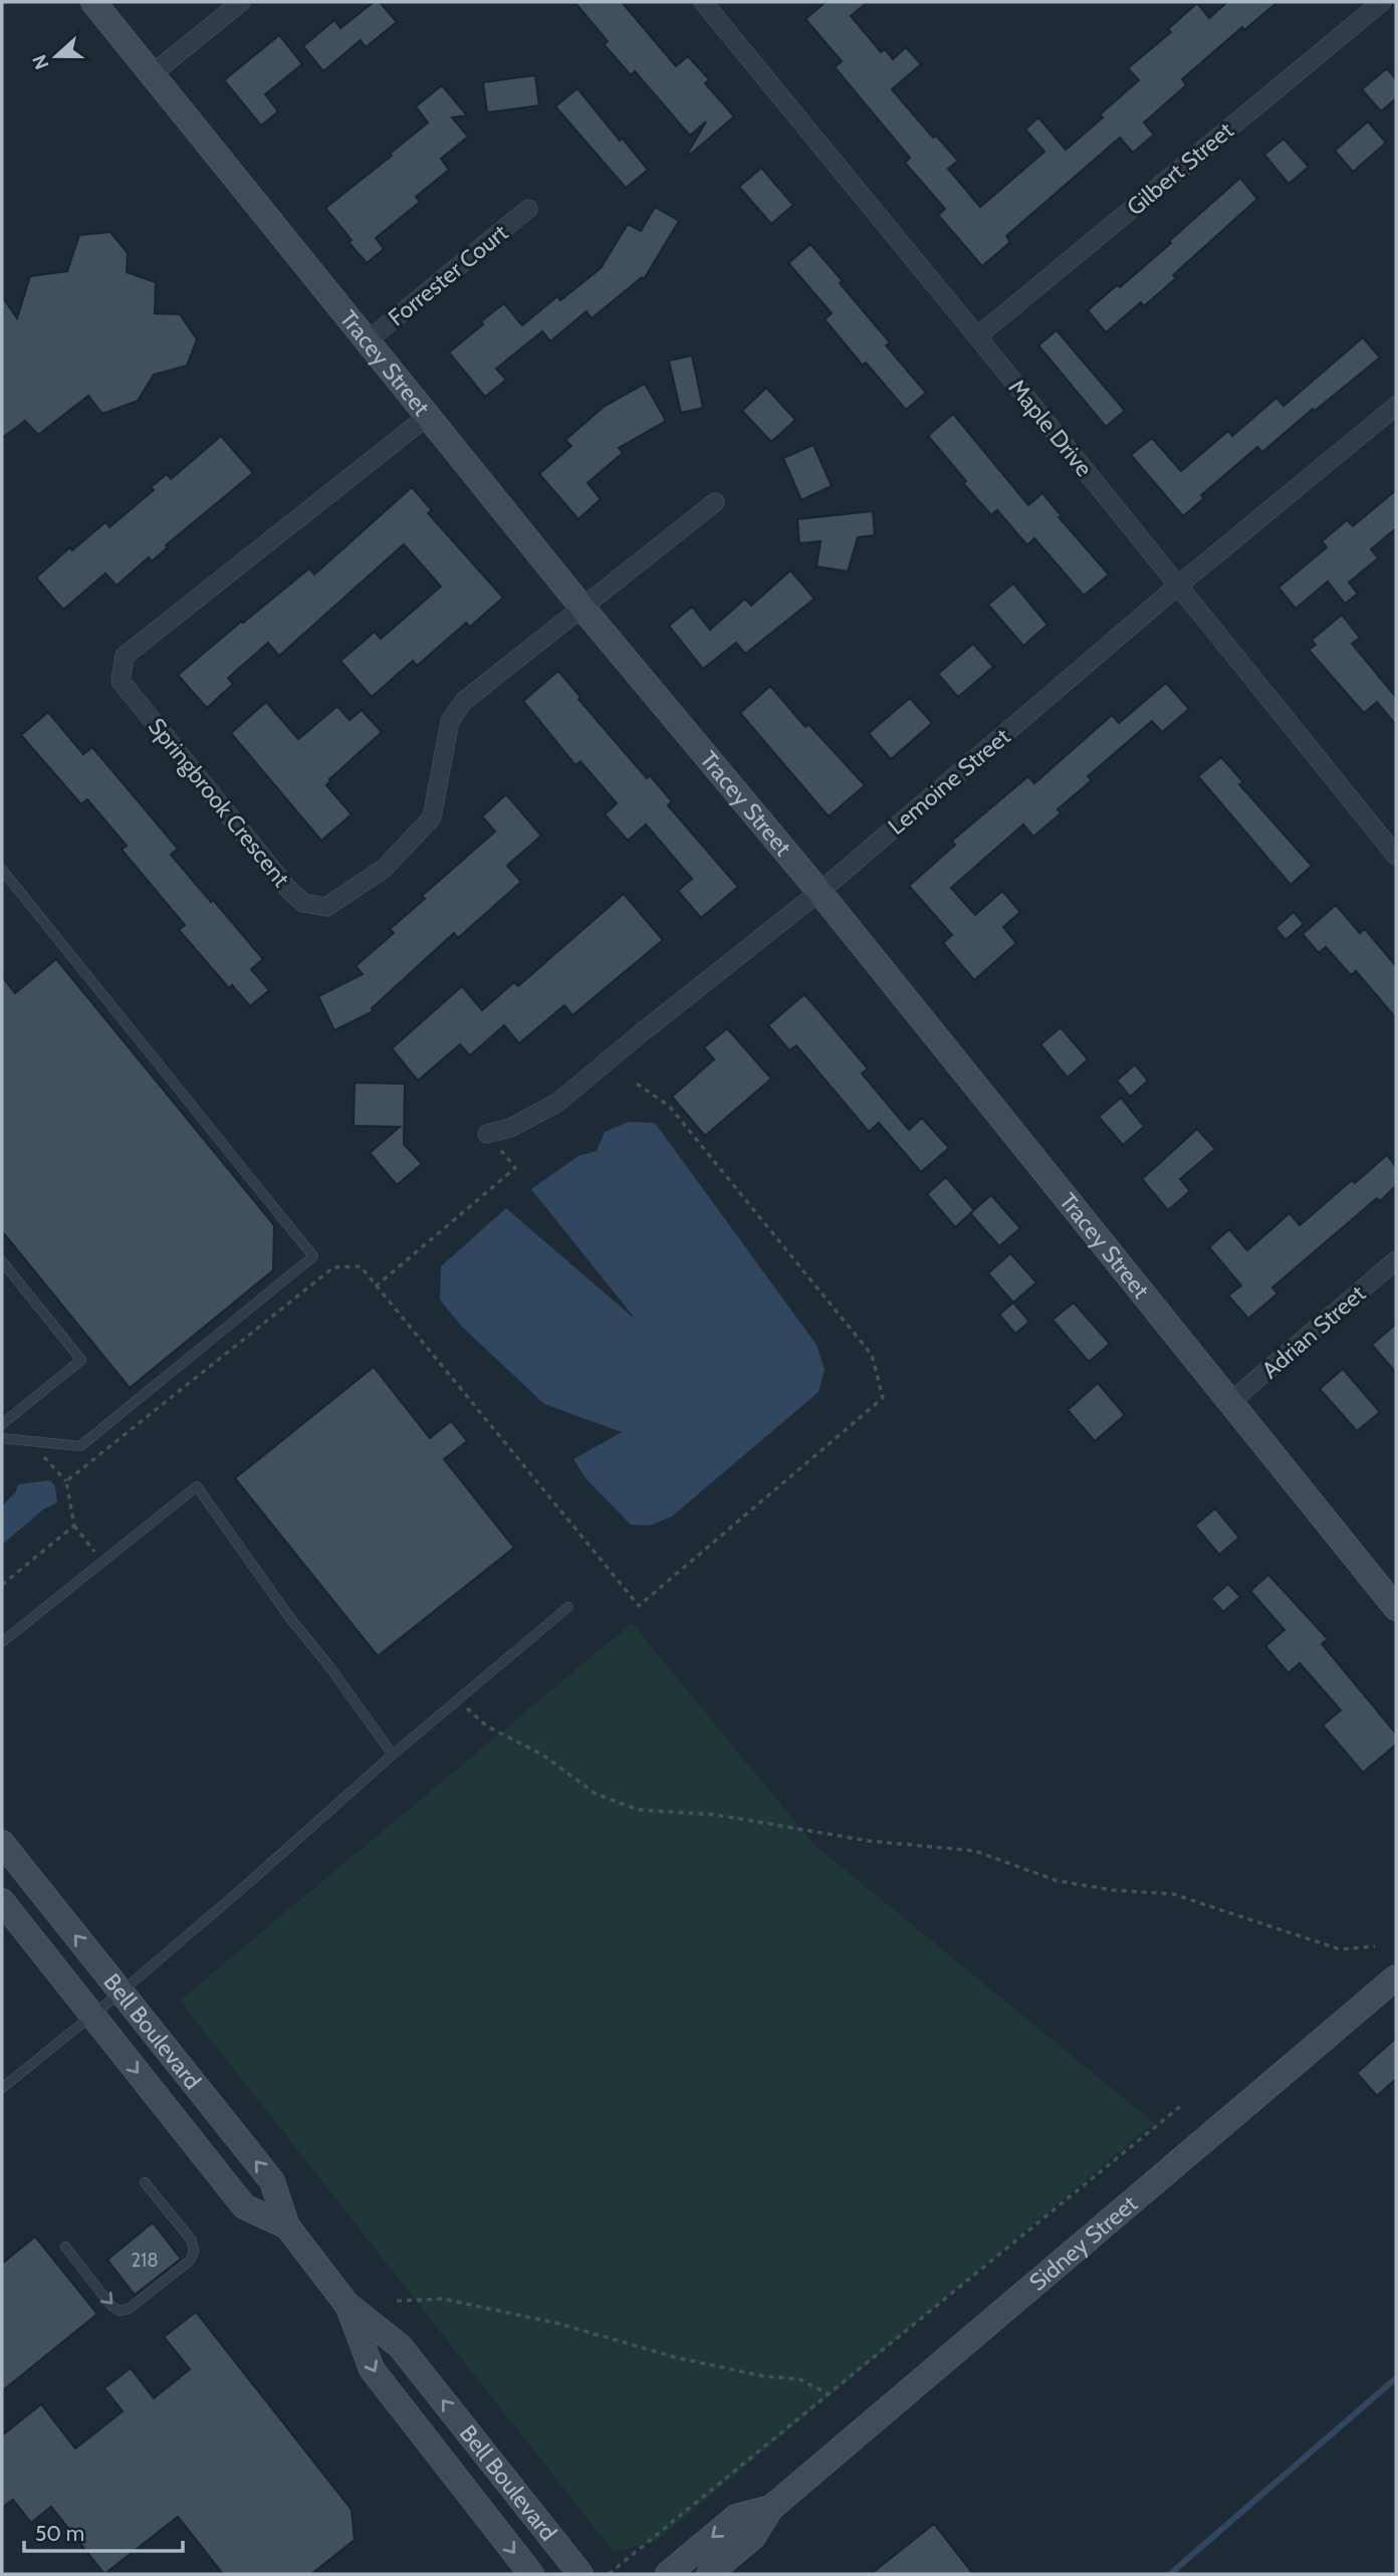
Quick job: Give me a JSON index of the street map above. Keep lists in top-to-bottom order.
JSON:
{
  "streets": {
    "main road": ["Tracey Street", "Bell Boulevard", "Sidney Street"],
    "street": [
      "Gilbert Street",
      "Forrester Court",
      "Maple Drive",
      "Lemoine Street",
      "Springbrook Crescent",
      "Adrian Street"
    ]
  },
  "crossings": [
    ["Gilbert Street", "Maple Drive"],
    ["Forrester Court", "Tracey Street"],
    ["Tracey Street", "Lemoine Street"],
    ["Tracey Street", "Springbrook Crescent"],
    ["Tracey Street", "Adrian Street"],
    ["Maple Drive", "Lemoine Street"]
  ],
  "house_numbers": ["218"],
  "scale_bar": "50 m",
  "north": "left"
}
